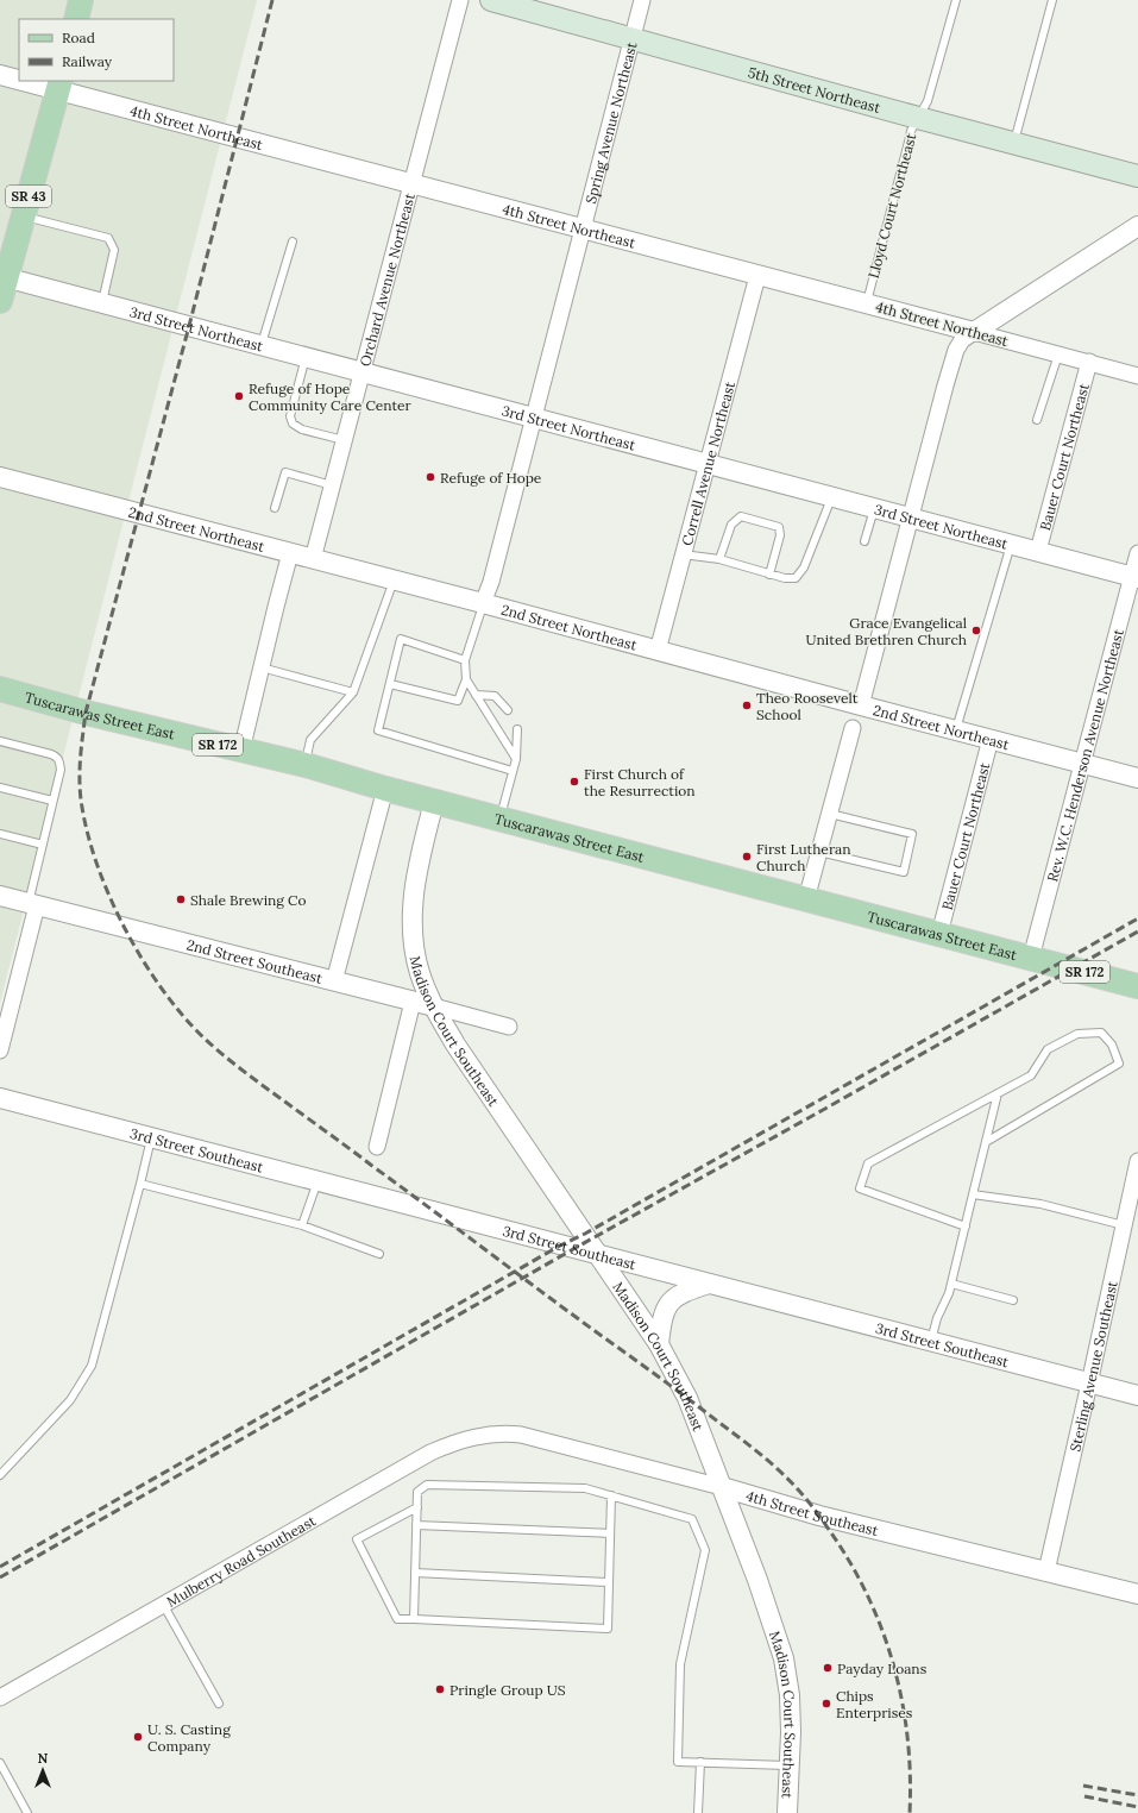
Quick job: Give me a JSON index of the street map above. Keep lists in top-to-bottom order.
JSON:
{
  "streets": {
    "main road": [
      "5th Street Northeast",
      "SR 43",
      "Tuscarawas Street East",
      "SR 172"
    ],
    "street": [
      "Spring Avenue Northeast",
      "4th Street Northeast",
      "Orchard Avenue Northeast",
      "3rd Street Northeast",
      "Bauer Court Northeast",
      "Correll Avenue Northeast",
      "2nd Street Northeast",
      "Rev. W.C. Henderson Avenue Northeast",
      "2nd Street Southeast",
      "Madison Court Southeast",
      "3rd Street Southeast",
      "Sterling Avenue Southeast",
      "4th Street Southeast",
      "Mulberry Road Southeast"
    ],
    "lane": ["Lloyd Court Northeast"]
  },
  "crossings": [
    ["5th Street Northeast", "Spring Avenue Northeast"],
    ["5th Street Northeast", "Lloyd Court Northeast"],
    ["Spring Avenue Northeast", "4th Street Northeast"],
    ["Spring Avenue Northeast", "3rd Street Northeast"],
    ["Spring Avenue Northeast", "2nd Street Northeast"],
    ["4th Street Northeast", "SR 43"],
    ["4th Street Northeast", "Lloyd Court Northeast"],
    ["4th Street Northeast", "Orchard Avenue Northeast"],
    ["4th Street Northeast", "Bauer Court Northeast"],
    ["4th Street Northeast", "Correll Avenue Northeast"],
    ["SR 43", "3rd Street Northeast"],
    ["Orchard Avenue Northeast", "3rd Street Northeast"],
    ["Orchard Avenue Northeast", "2nd Street Northeast"],
    ["3rd Street Northeast", "Bauer Court Northeast"],
    ["3rd Street Northeast", "Correll Avenue Northeast"],
    ["3rd Street Northeast", "Rev. W.C. Henderson Avenue Northeast"],
    ["Bauer Court Northeast", "2nd Street Northeast"],
    ["Bauer Court Northeast", "Tuscarawas Street East"],
    ["Correll Avenue Northeast", "2nd Street Northeast"],
    ["2nd Street Northeast", "Rev. W.C. Henderson Avenue Northeast"],
    ["Tuscarawas Street East", "Rev. W.C. Henderson Avenue Northeast"],
    ["Tuscarawas Street East", "Madison Court Southeast"],
    ["2nd Street Southeast", "Madison Court Southeast"],
    ["Madison Court Southeast", "3rd Street Southeast"],
    ["Madison Court Southeast", "4th Street Southeast"],
    ["3rd Street Southeast", "Sterling Avenue Southeast"],
    ["Sterling Avenue Southeast", "4th Street Southeast"],
    ["4th Street Southeast", "Mulberry Road Southeast"]
  ],
  "places": [
    "Refuge of Hope Community Care Center",
    "Refuge of Hope",
    "Grace Evangelical United Brethren Church",
    "Theo Roosevelt School",
    "First Church of the Resurrection",
    "First Lutheran Church",
    "Shale Brewing Co",
    "Payday Loans",
    "Pringle Group US",
    "Chips Enterprises",
    "U. S. Casting Company"
  ],
  "legend": ["Road", "Railway"],
  "north": "top"
}
